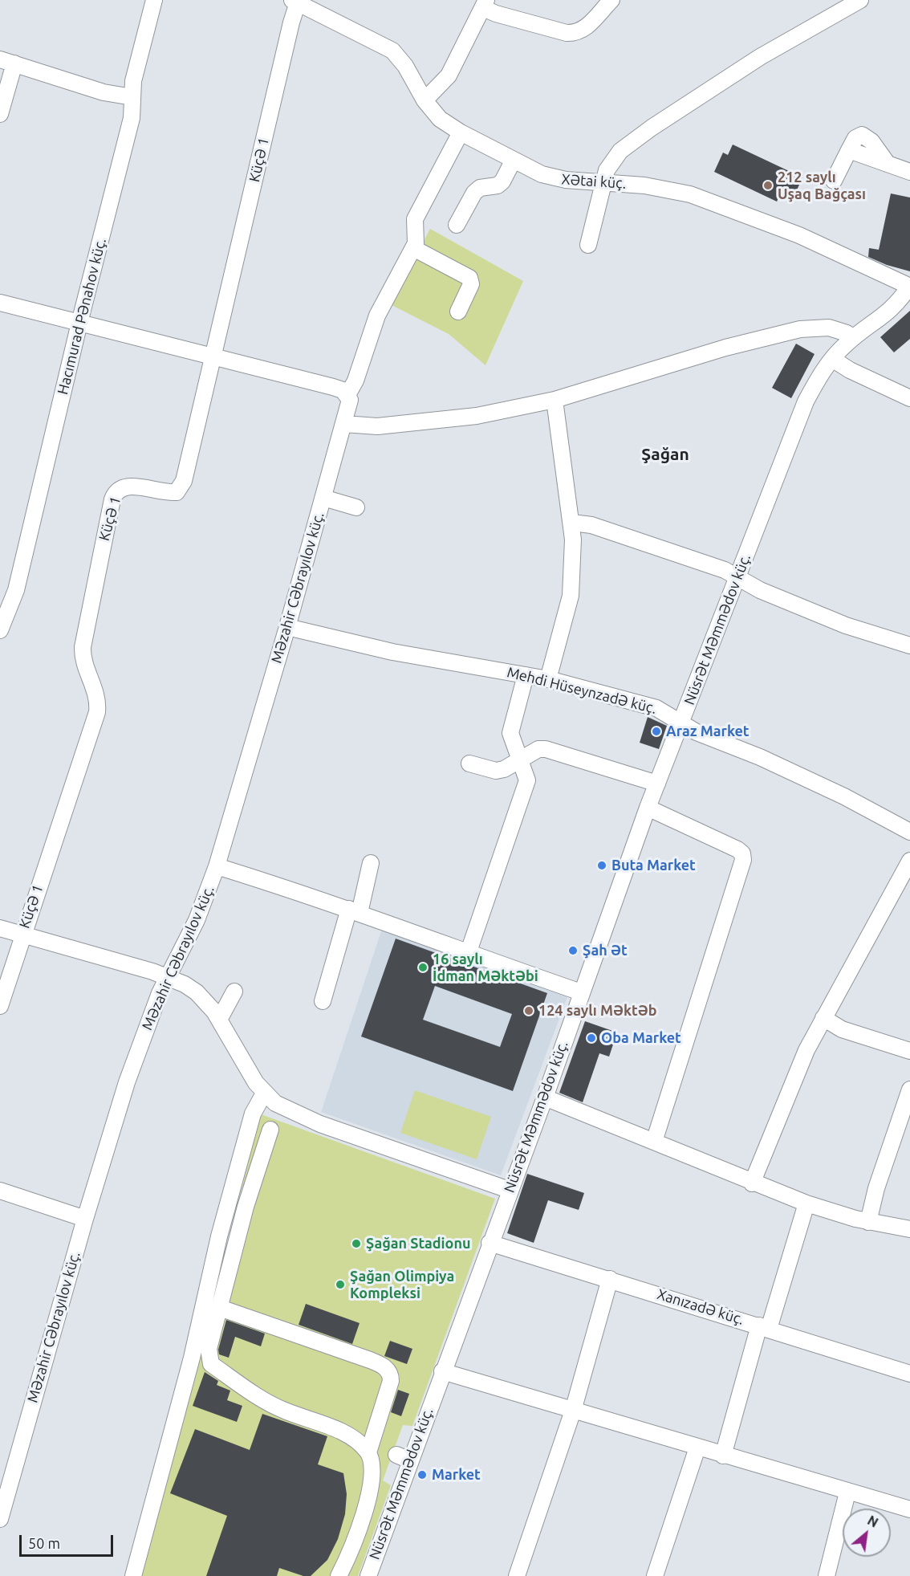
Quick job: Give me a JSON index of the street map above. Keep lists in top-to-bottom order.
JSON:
{
  "streets": {
    "street": [
      "Küçə 1",
      "Xətai küç.",
      "Hacımurad Pənahov küç.",
      "Məzahir Cəbrayılov küç.",
      "Nüsrət Məmmədov küç.",
      "Mehdi Hüseynzadə küç.",
      "Xanızadə küç."
    ]
  },
  "crossings": [
    ["Küçə 1", "Xətai küç."],
    ["Xətai küç.", "Nüsrət Məmmədov küç."],
    ["Məzahir Cəbrayılov küç.", "Mehdi Hüseynzadə küç."],
    ["Nüsrət Məmmədov küç.", "Mehdi Hüseynzadə küç."],
    ["Nüsrət Məmmədov küç.", "Xanızadə küç."]
  ],
  "districts": ["Şağan"],
  "places": [
    "212 saylı Uşaq Bağçası",
    "Araz Market",
    "Buta Market",
    "Şah Ət",
    "16 saylı İdman Məktəbi",
    "124 saylı Məktəb",
    "Oba Market",
    "Şağan Stadionu",
    "Şağan Olimpiya Kompleksi",
    "Market"
  ],
  "scale_bar": "50 m",
  "north": "top right"
}
